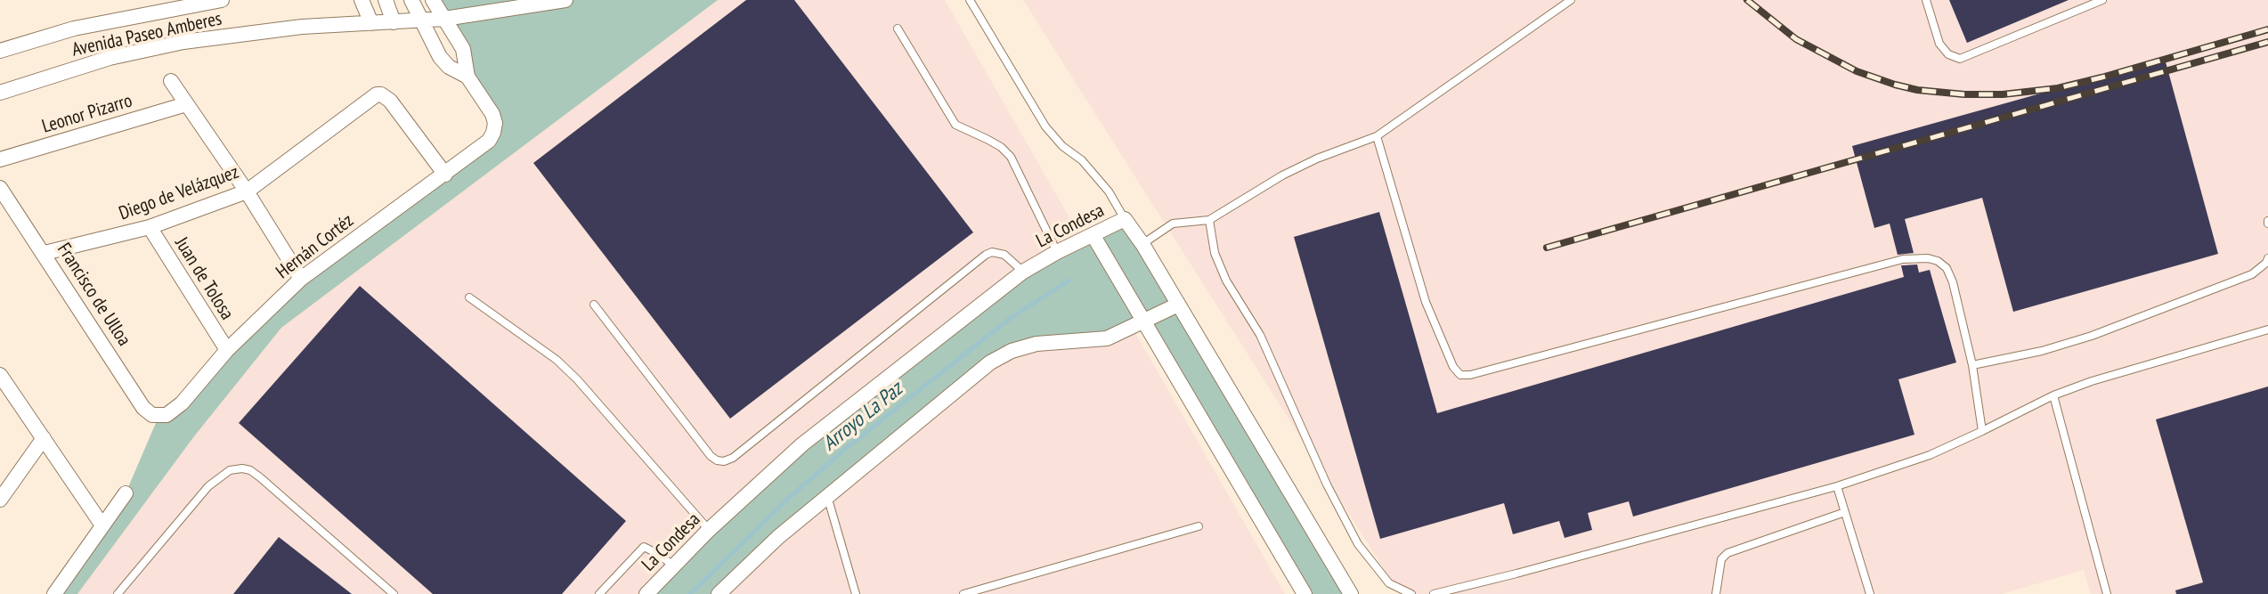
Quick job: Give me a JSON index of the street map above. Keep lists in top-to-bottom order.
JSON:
{
  "streets": {
    "street": [
      "Avenida Paseo Amberes",
      "Leonor Pizarro",
      "Diego de Velázquez",
      "La Condesa",
      "Hernán Cortéz",
      "Juan de Tolosa",
      "Francisco de Ulloa"
    ]
  },
  "crossings": [
    ["Diego de Velázquez", "Hernán Cortéz"],
    ["Diego de Velázquez", "Juan de Tolosa"],
    ["Diego de Velázquez", "Francisco de Ulloa"],
    ["Hernán Cortéz", "Juan de Tolosa"],
    ["Hernán Cortéz", "Francisco de Ulloa"]
  ],
  "water": ["Arroyo La Paz"]
}
